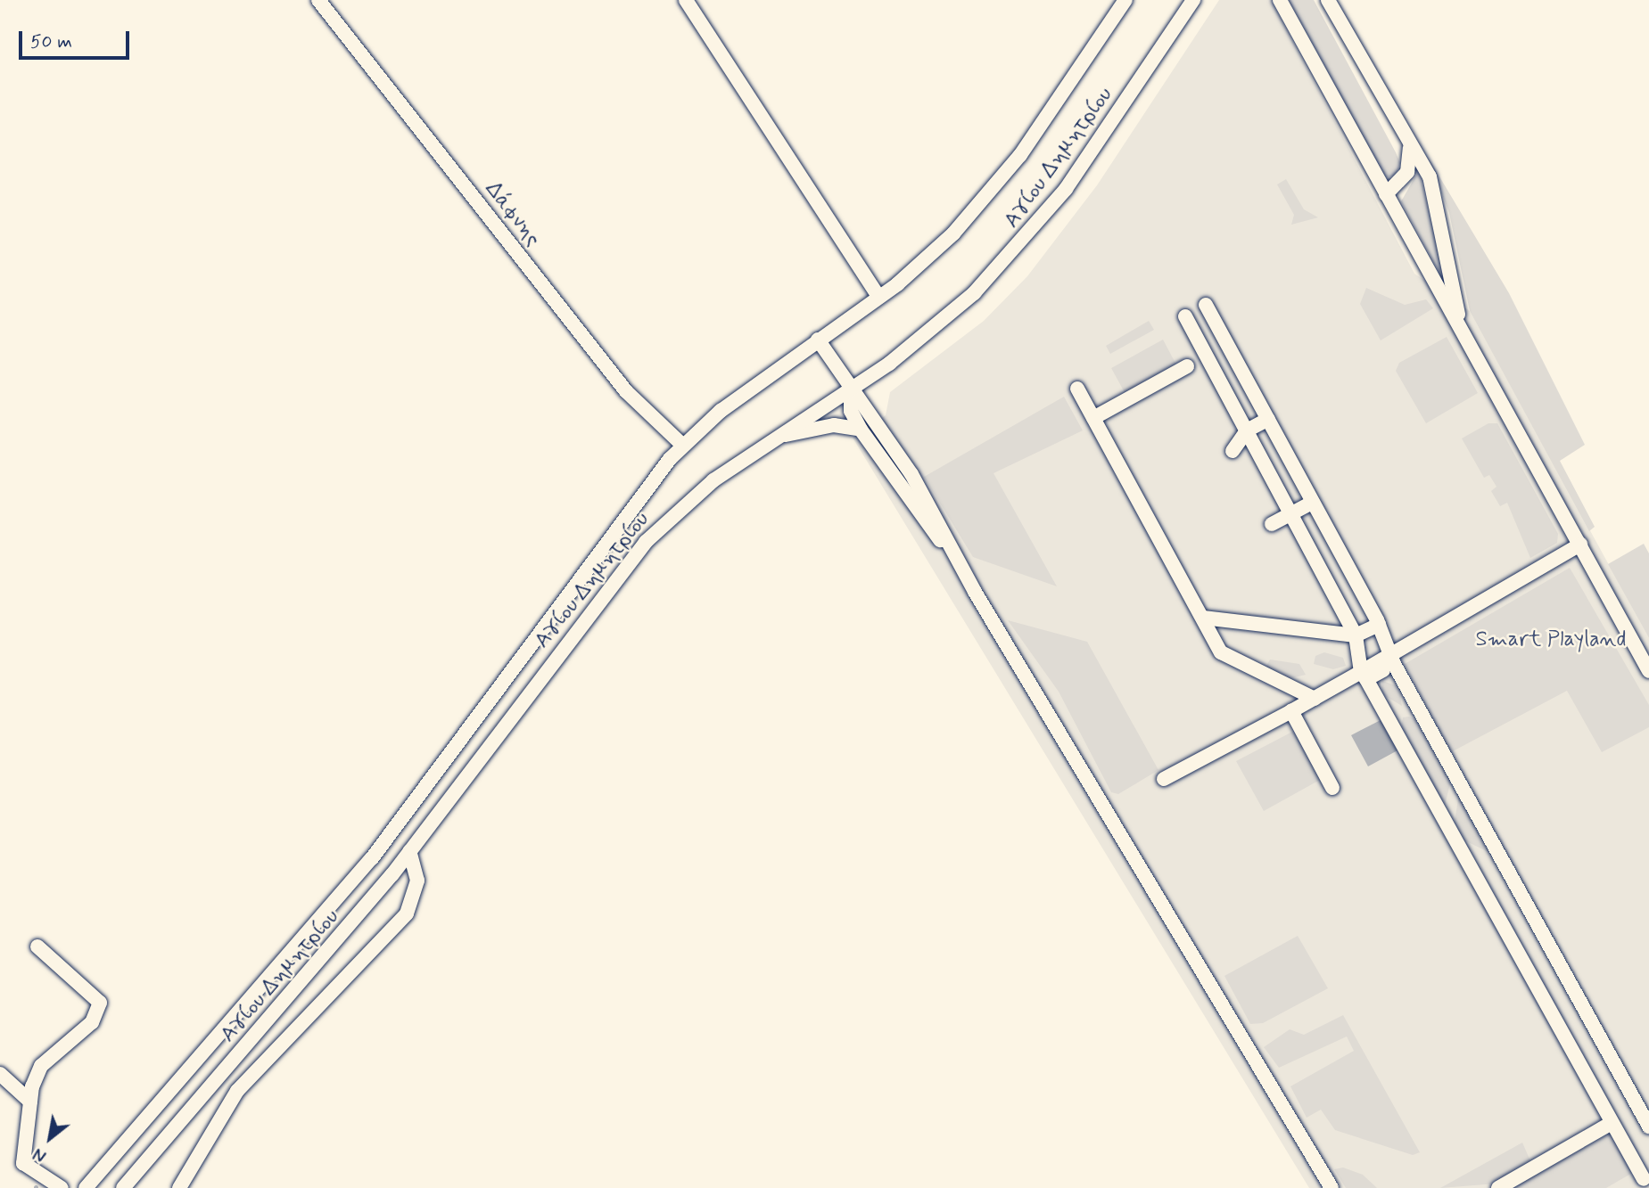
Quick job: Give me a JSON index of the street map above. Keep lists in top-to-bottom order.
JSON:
{
  "streets": {
    "street": ["Αγίου Δημητρίου", "Δάφνης"]
  },
  "crossings": [
    ["Αγίου Δημητρίου", "Δάφνης"]
  ],
  "parks": ["Smart Playland"],
  "scale_bar": "50 m",
  "north": "bottom left"
}
